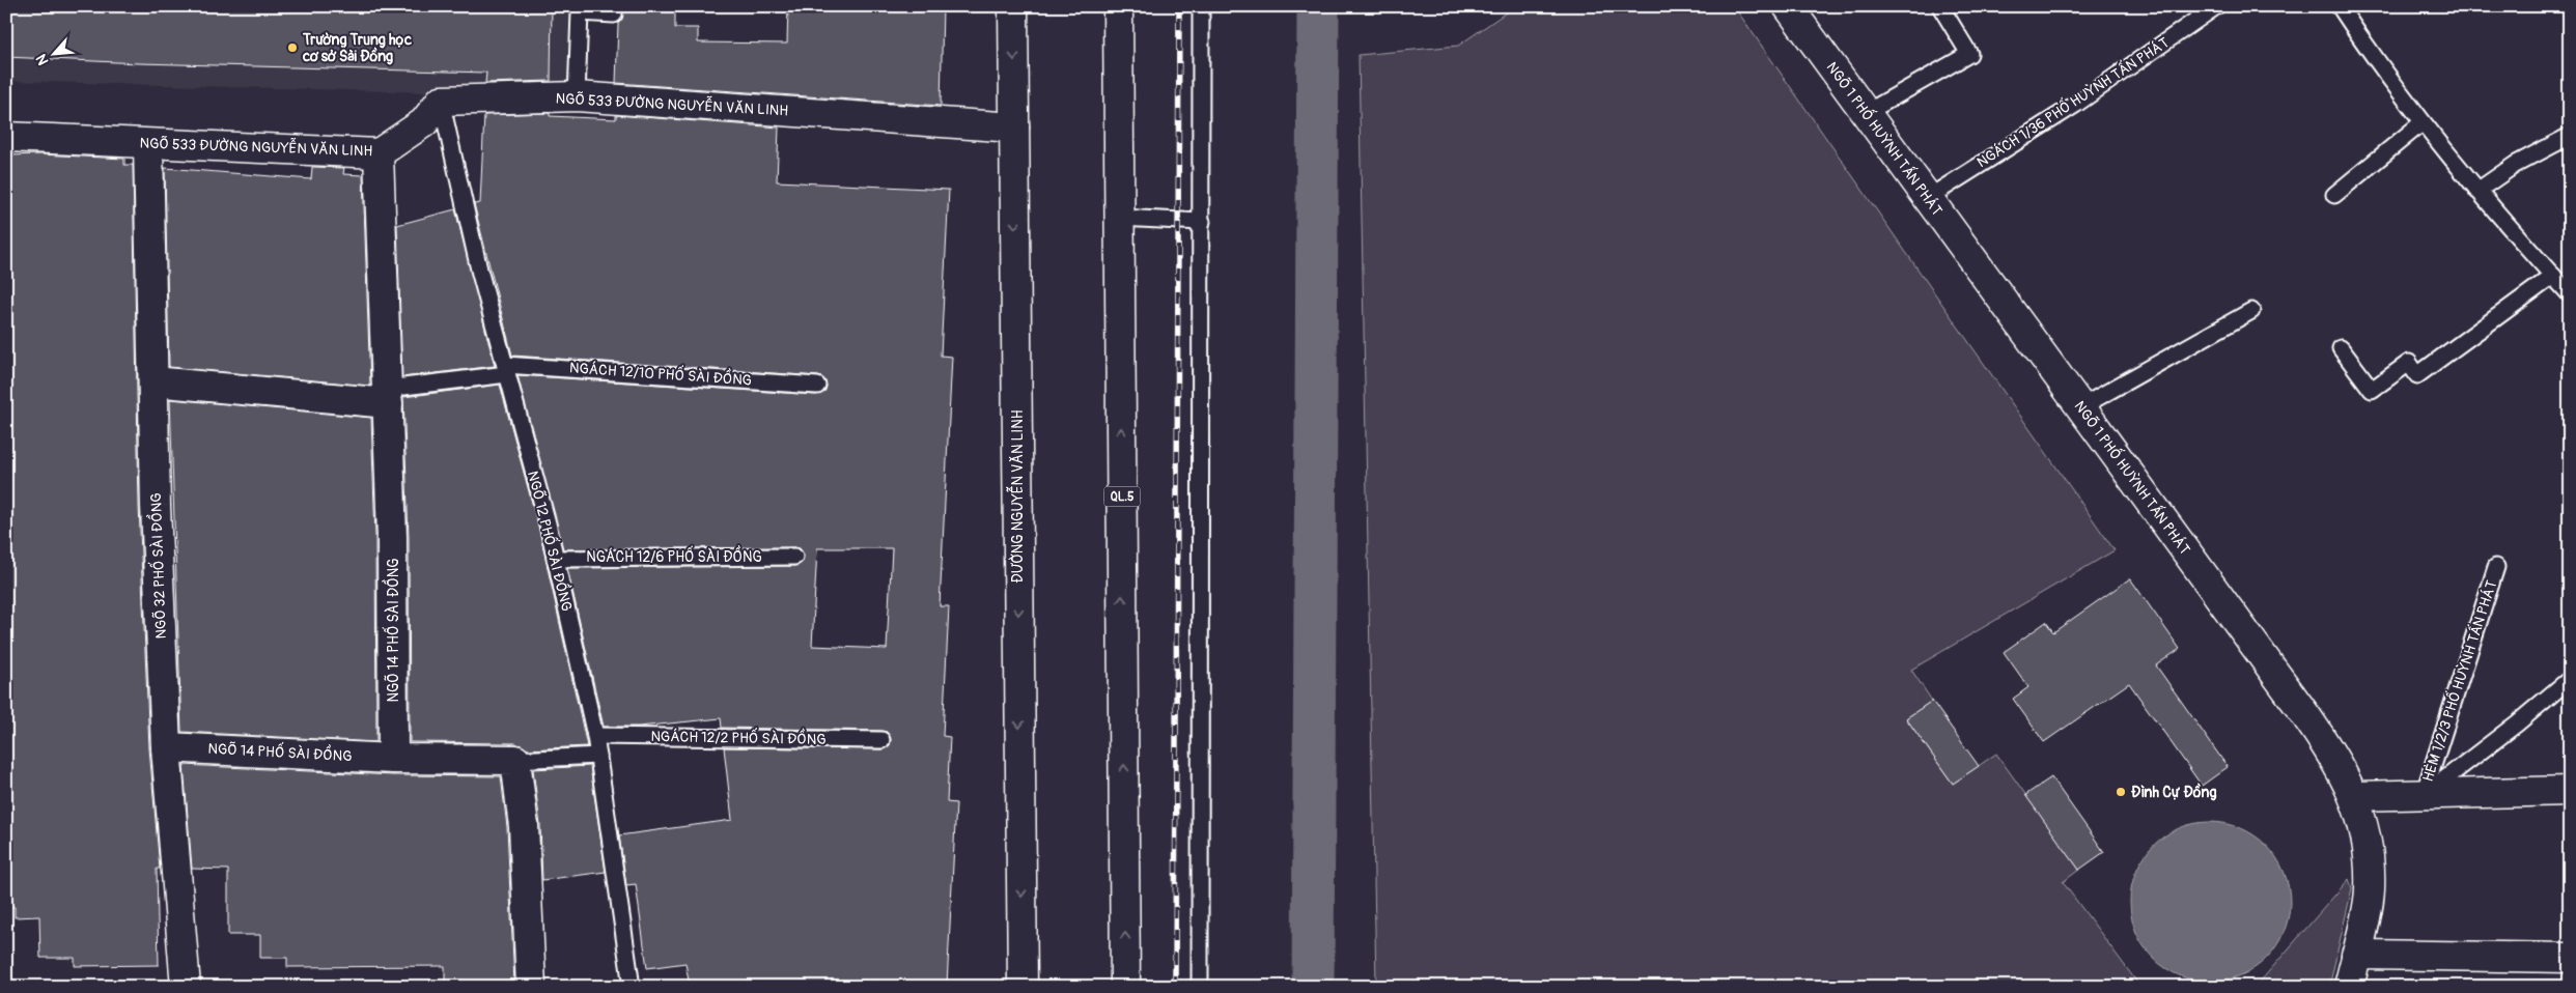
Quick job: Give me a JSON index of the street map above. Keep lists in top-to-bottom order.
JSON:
{
  "streets": {
    "main road": [
      "NGÕ 533 ĐƯỜNG NGUYỄN VĂN LINH",
      "NGÕ 1 PHỐ HUỲNH TẤN PHÁT",
      "ĐƯỜNG NGUYỄN VĂN LINH",
      "QL.5",
      "NGÕ 32 PHỐ SÀI ĐỒNG",
      "NGÕ 14 PHỐ SÀI ĐỒNG"
    ],
    "lane": [
      "NGÁCH 1/36 PHỐ HUỲNH TẤN PHÁT",
      "NGÁCH 12/10 PHỐ SÀI ĐỒNG",
      "NGÕ 12 PHỐ SÀI ĐỒNG",
      "NGÁCH 12/6 PHỐ SÀI ĐỒNG",
      "HẺM 1/2/3 PHỐ HUỲNH TẤN PHÁT",
      "NGÁCH 12/2 PHỐ SÀI ĐỒNG"
    ]
  },
  "crossings": [
    ["NGÁCH 1/36 PHỐ HUỲNH TẤN PHÁT", "NGÕ 1 PHỐ HUỲNH TẤN PHÁT"],
    ["NGÕ 533 ĐƯỜNG NGUYỄN VĂN LINH", "ĐƯỜNG NGUYỄN VĂN LINH"],
    ["NGÕ 533 ĐƯỜNG NGUYỄN VĂN LINH", "NGÕ 12 PHỐ SÀI ĐỒNG"],
    ["NGÕ 533 ĐƯỜNG NGUYỄN VĂN LINH", "NGÕ 32 PHỐ SÀI ĐỒNG"],
    ["NGÕ 533 ĐƯỜNG NGUYỄN VĂN LINH", "NGÕ 14 PHỐ SÀI ĐỒNG"],
    ["NGÁCH 12/10 PHỐ SÀI ĐỒNG", "NGÕ 12 PHỐ SÀI ĐỒNG"],
    ["NGÁCH 12/10 PHỐ SÀI ĐỒNG", "NGÕ 14 PHỐ SÀI ĐỒNG"],
    ["NGÕ 12 PHỐ SÀI ĐỒNG", "NGÁCH 12/6 PHỐ SÀI ĐỒNG"],
    ["NGÕ 12 PHỐ SÀI ĐỒNG", "NGÁCH 12/2 PHỐ SÀI ĐỒNG"],
    ["NGÕ 32 PHỐ SÀI ĐỒNG", "NGÕ 14 PHỐ SÀI ĐỒNG"]
  ],
  "places": ["Trường Trung học cơ sở Sài Đồng", "Đình Cự Đồng"],
  "north": "bottom left"
}
